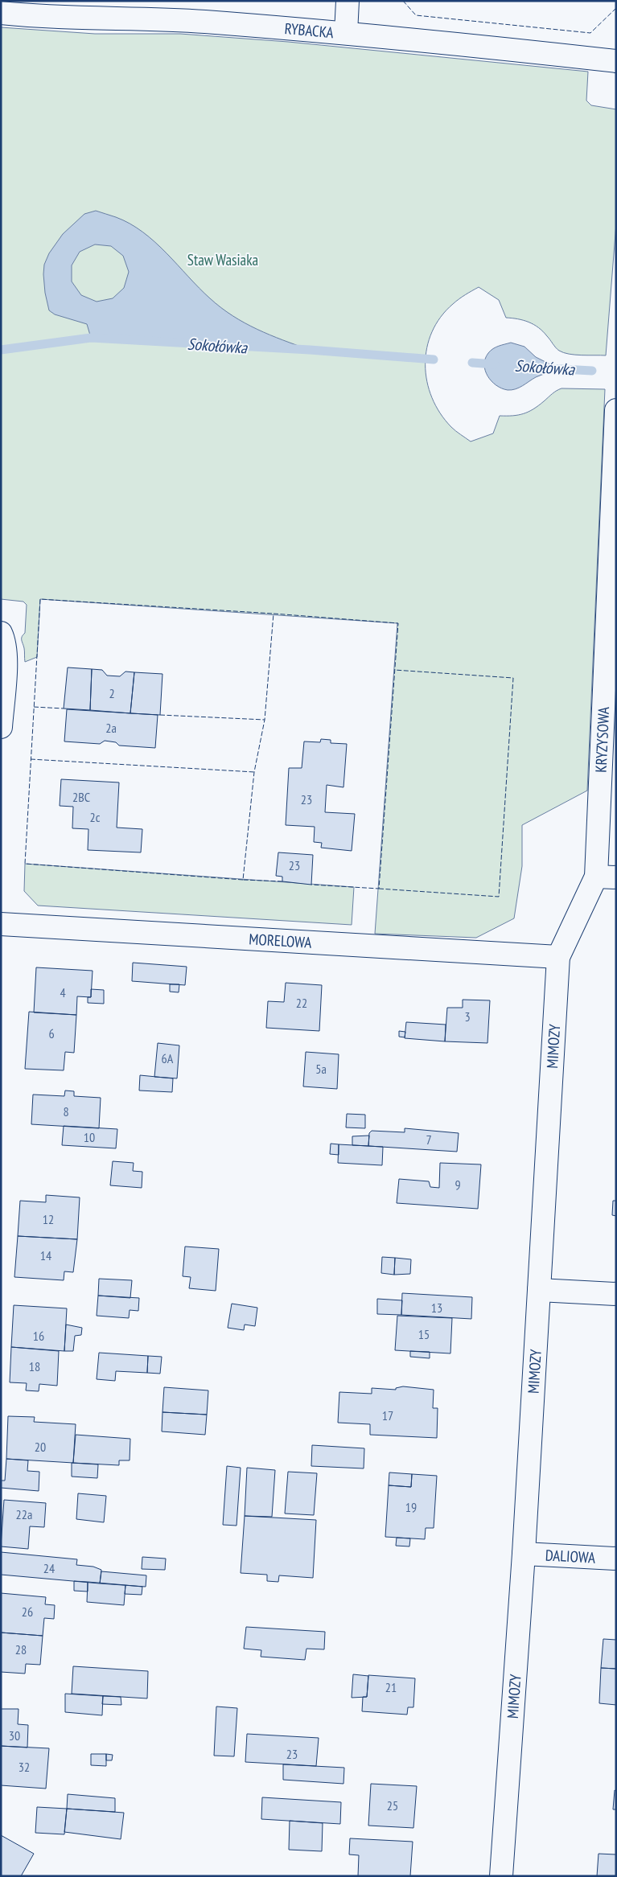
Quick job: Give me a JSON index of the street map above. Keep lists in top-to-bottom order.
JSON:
{
  "streets": {
    "street": [
      "RYBACKA",
      "KRYZYSOWA",
      "MORELOWA",
      "MIMOZY",
      "DALIOWA"
    ]
  },
  "crossings": [
    ["KRYZYSOWA", "MIMOZY"],
    ["MORELOWA", "MIMOZY"],
    ["MIMOZY", "DALIOWA"]
  ],
  "water": ["Sokołówka"],
  "parks": ["Staw Wasiaka"],
  "house_numbers": [
    "2",
    "2a",
    "2BC",
    "23",
    "2c",
    "23",
    "4",
    "22",
    "3",
    "6",
    "6A",
    "5a",
    "8",
    "10",
    "7",
    "9",
    "12",
    "14",
    "13",
    "15",
    "16",
    "18",
    "17",
    "20",
    "19",
    "22a",
    "24",
    "26",
    "28",
    "21",
    "30",
    "23",
    "32",
    "25"
  ]
}
